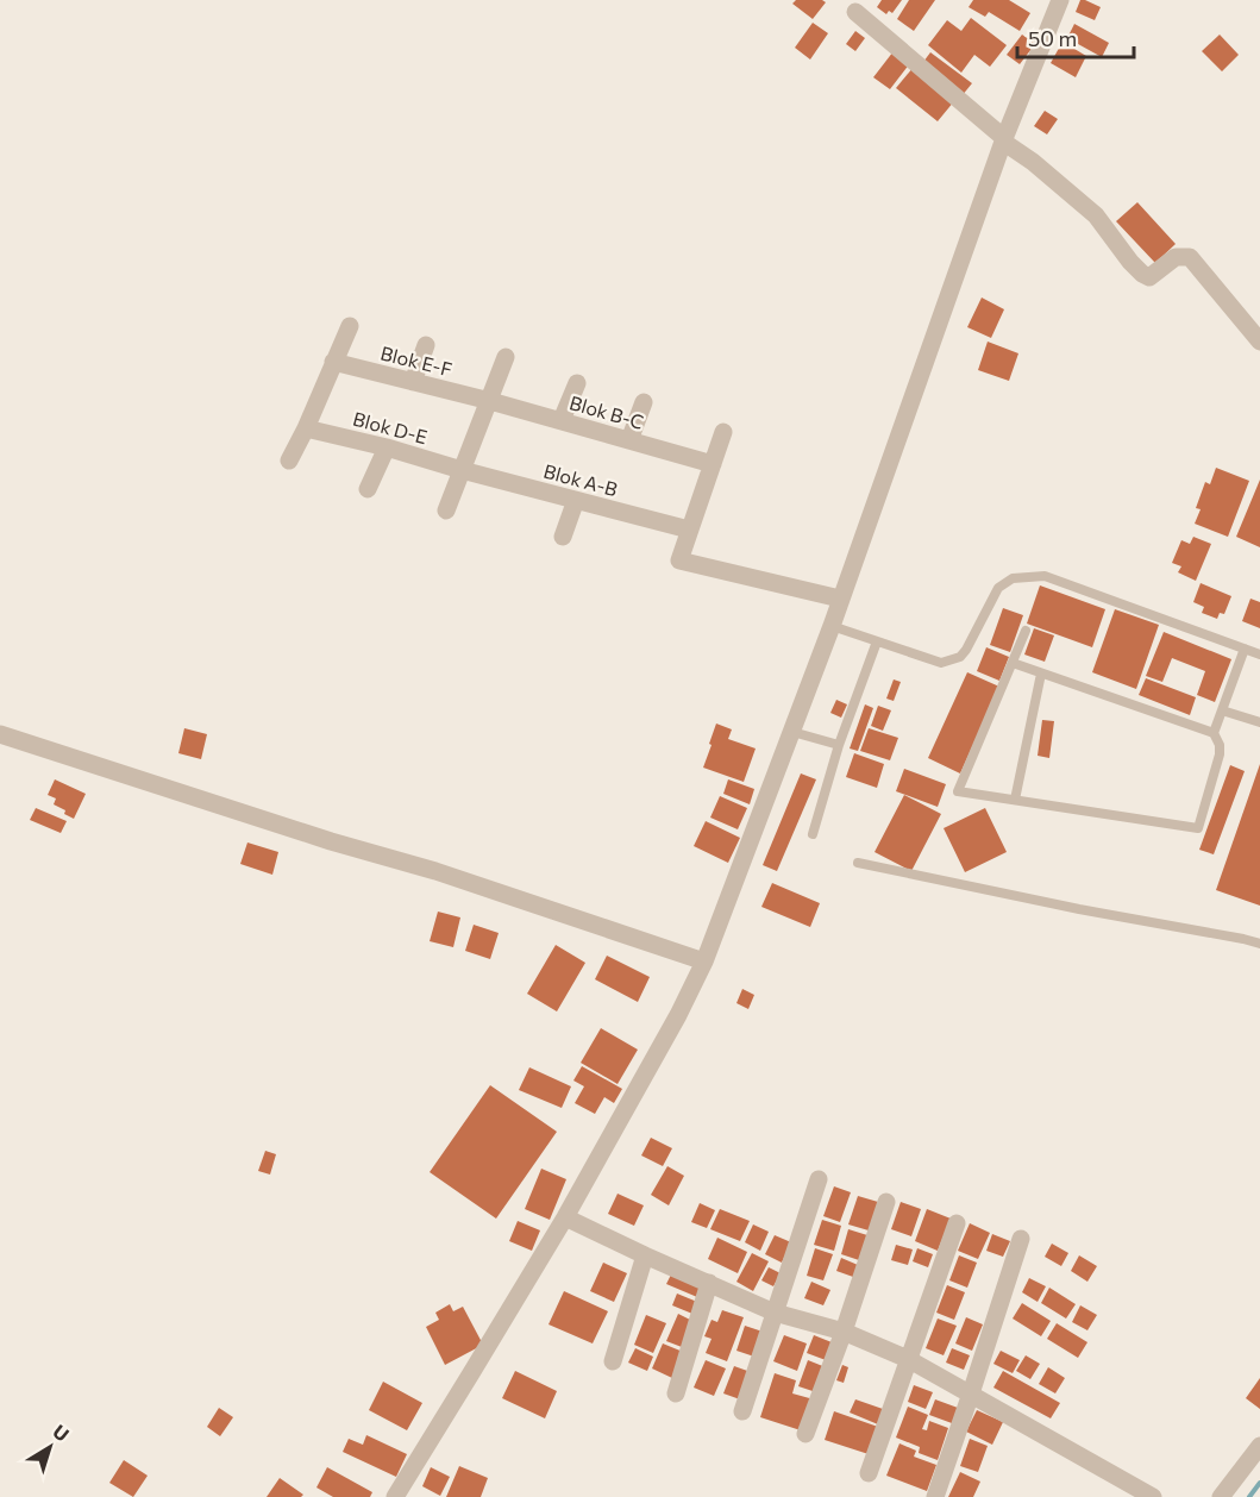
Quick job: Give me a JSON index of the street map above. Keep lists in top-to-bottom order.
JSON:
{
  "streets": {
    "street": [
      "Blok E-F",
      "Blok B-C",
      "Blok D-E",
      "Blok A-B"
    ]
  },
  "crossings": [
    ["Blok E-F", "Blok B-C"],
    ["Blok D-E", "Blok A-B"]
  ],
  "scale_bar": "50 m",
  "north": "top right"
}
